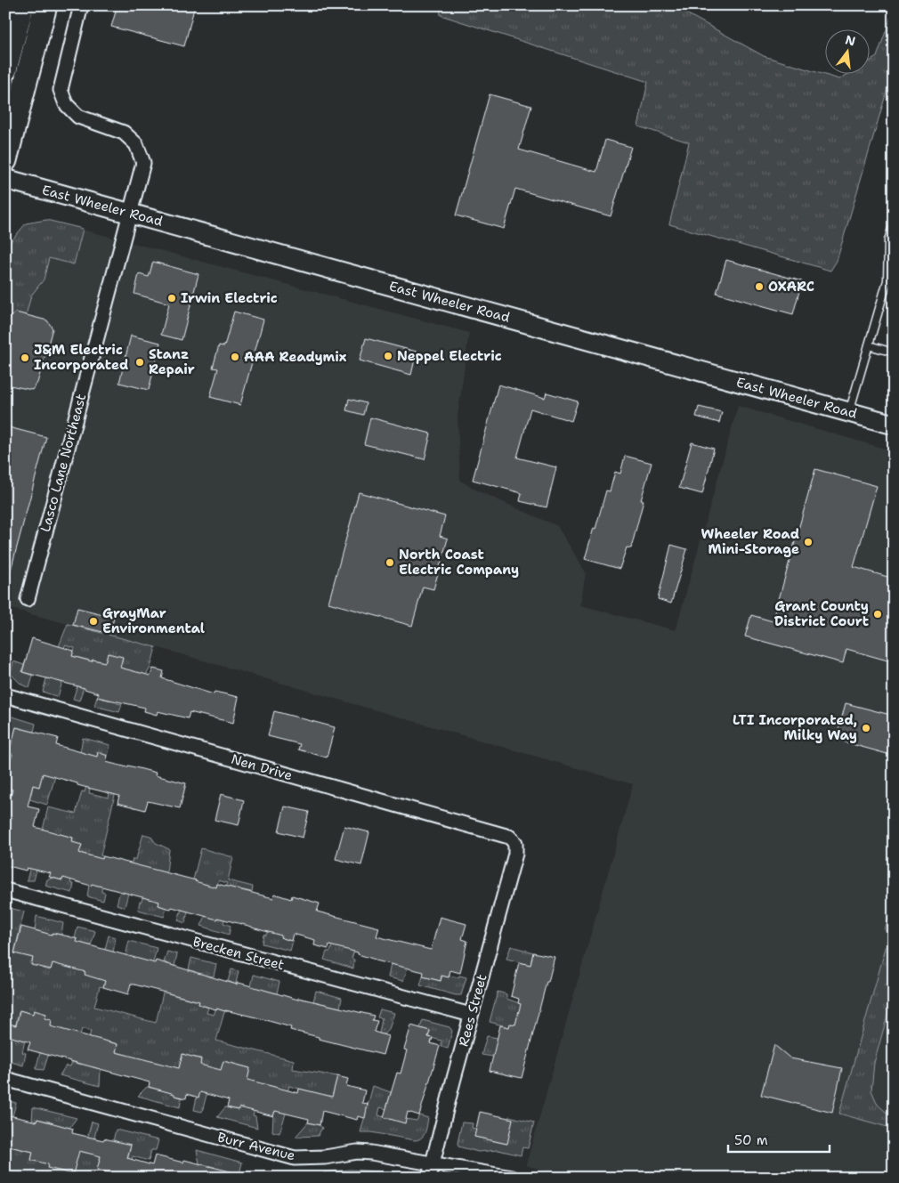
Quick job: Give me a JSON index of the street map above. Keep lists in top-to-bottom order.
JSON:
{
  "streets": {
    "main road": ["East Wheeler Road"],
    "street": [
      "Lasco Lane Northeast",
      "Nen Drive",
      "Brecken Street",
      "Rees Street",
      "Burr Avenue"
    ]
  },
  "crossings": [
    ["East Wheeler Road", "Lasco Lane Northeast"],
    ["Nen Drive", "Rees Street"],
    ["Brecken Street", "Rees Street"],
    ["Rees Street", "Burr Avenue"]
  ],
  "places": [
    "OXARC",
    "Irwin Electric",
    "Neppel Electric",
    "AAA Readymix",
    "J&M Electric Incorporated",
    "Stanz Repair",
    "Wheeler Road Mini-Storage",
    "North Coast Electric Company",
    "Grant County District Court",
    "GrayMar Environmental",
    "LTI Incorporated, Milky Way"
  ],
  "scale_bar": "50 m",
  "north": "top"
}
